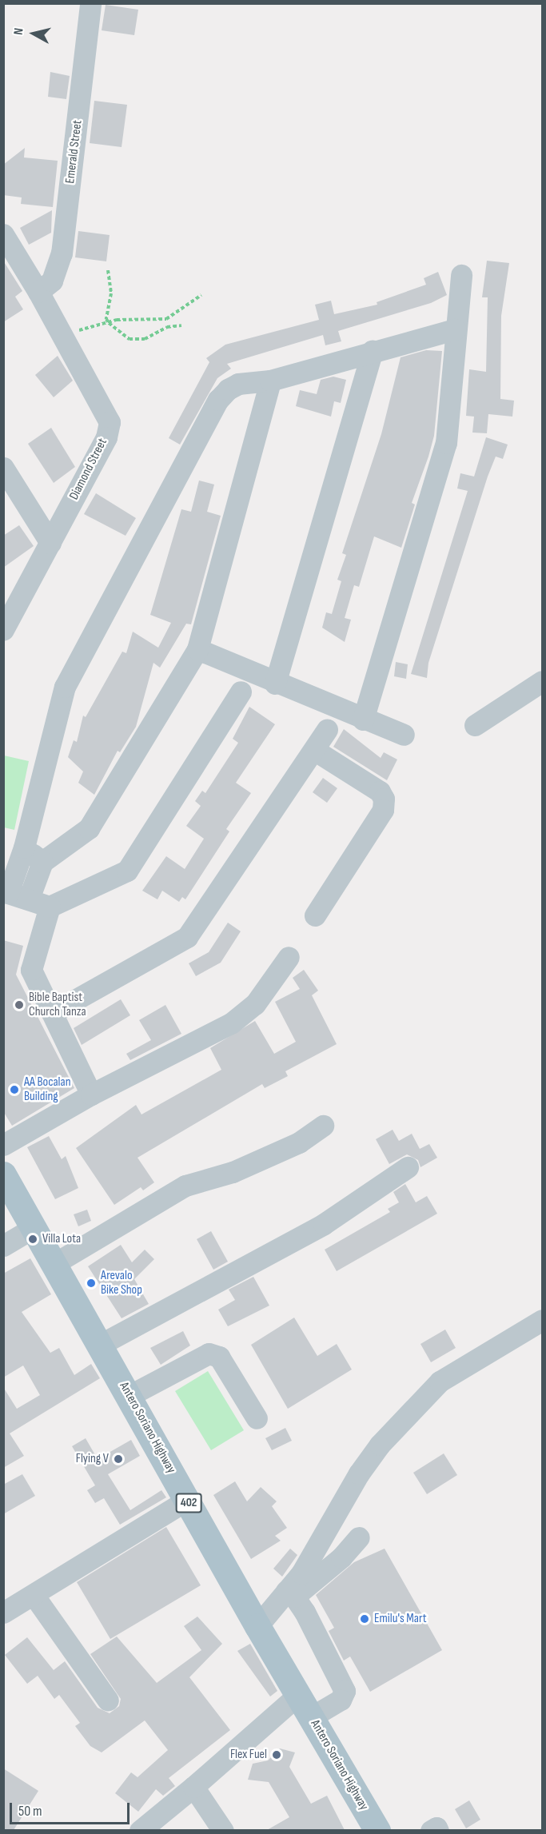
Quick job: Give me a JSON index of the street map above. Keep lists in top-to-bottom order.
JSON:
{
  "streets": {
    "main road": ["Antero Soriano Highway", "402"],
    "street": ["Emerald Street", "Diamond Street"]
  },
  "crossings": [
    ["Emerald Street", "Diamond Street"]
  ],
  "places": [
    "Bible Baptist Church Tanza",
    "AA Bocalan Building",
    "Villa Lota",
    "Arevalo Bike Shop",
    "Flying V",
    "Emilu's Mart",
    "Flex Fuel"
  ],
  "scale_bar": "50 m",
  "north": "left"
}
